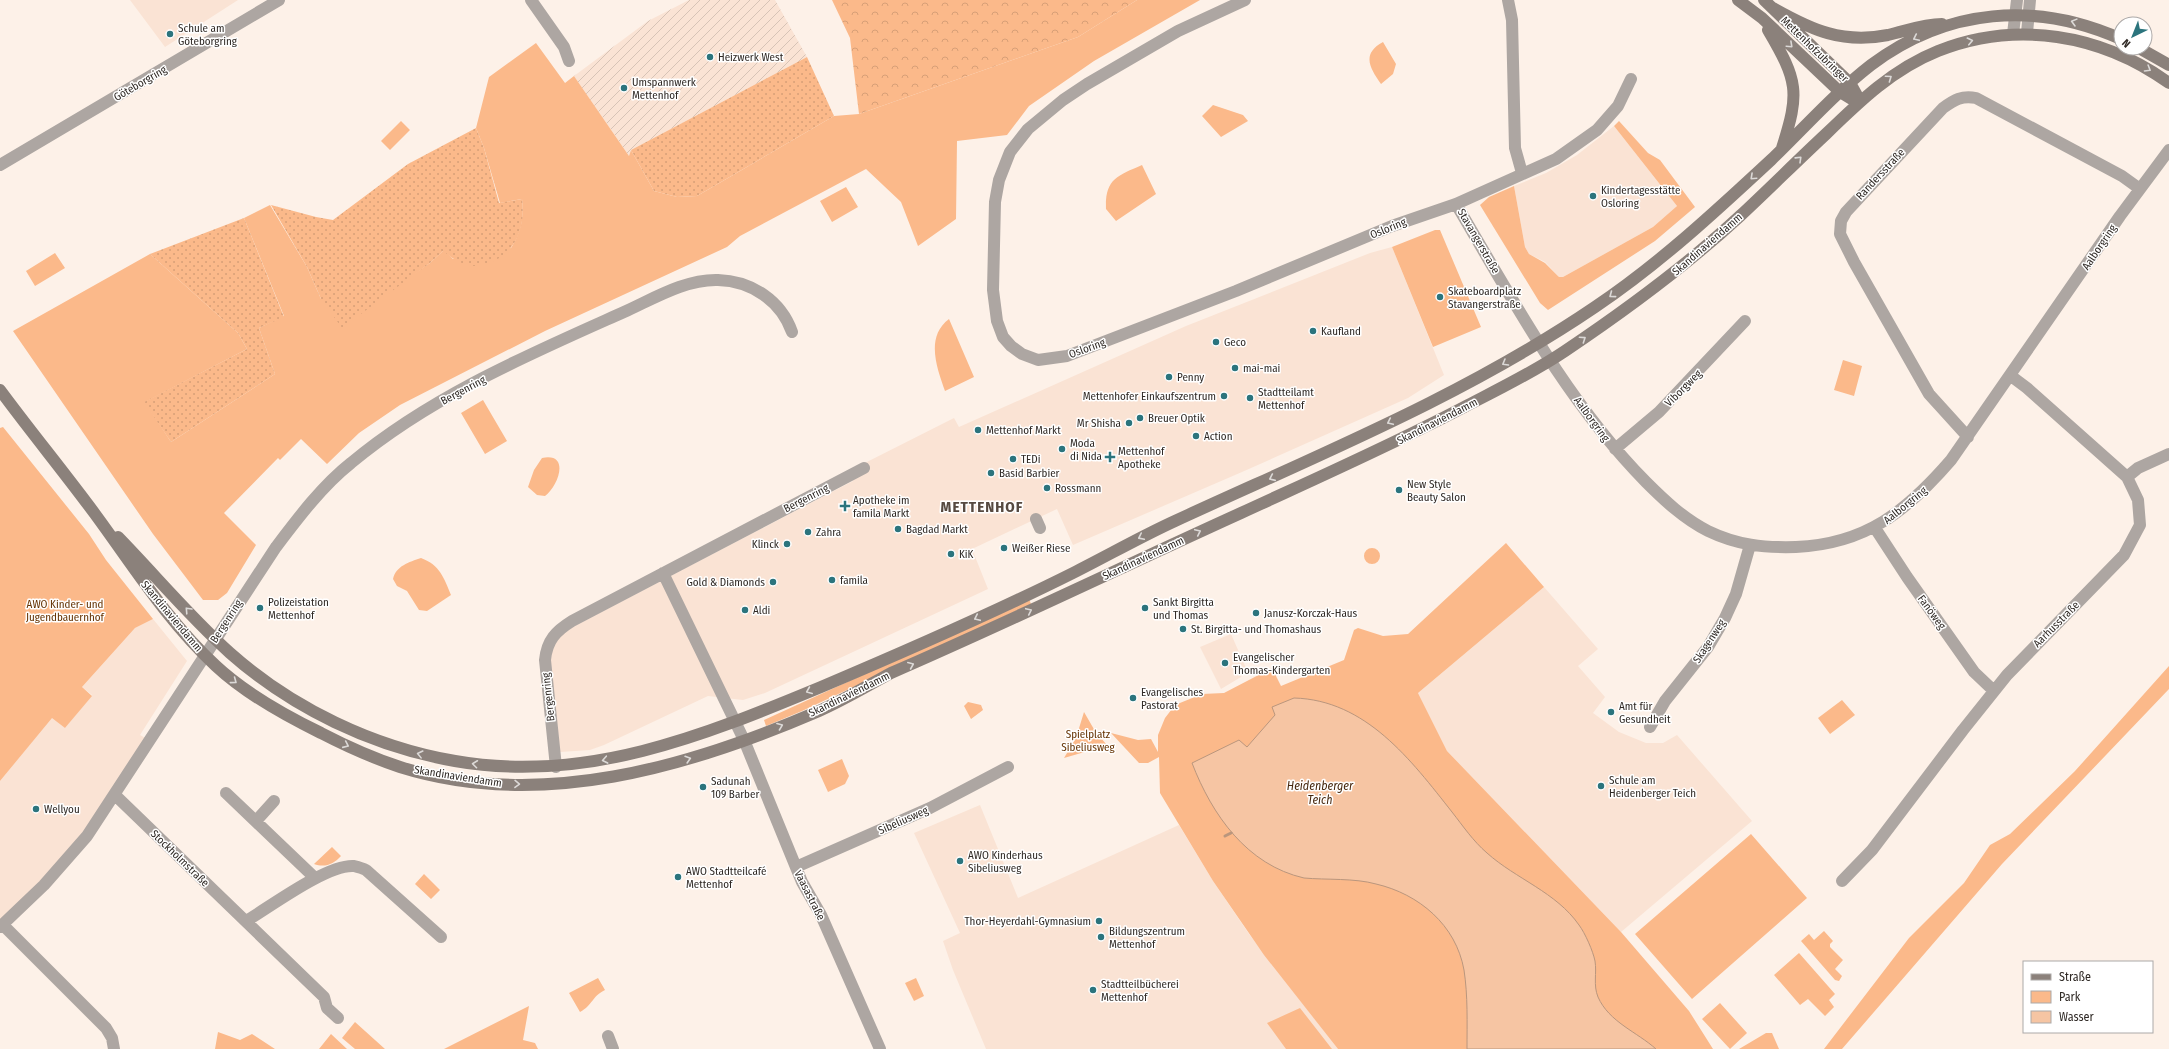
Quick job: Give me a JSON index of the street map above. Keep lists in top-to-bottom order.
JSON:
{
  "streets": {
    "main road": ["Mettenhofzubringer", "Skandinaviendamm"],
    "street": [
      "Göteborgring",
      "Randersstraße",
      "Osloring",
      "Stavangerstraße",
      "Aalborgring",
      "Viborgweg",
      "Bergenring",
      "Fanöweg",
      "Aarhusstraße",
      "Skagenweg",
      "Sibeliusweg",
      "Stockholmstraße",
      "Vaasastraße"
    ]
  },
  "crossings": [
    ["Mettenhofzubringer", "Skandinaviendamm"],
    ["Randersstraße", "Aalborgring"],
    ["Osloring", "Stavangerstraße"],
    ["Stavangerstraße", "Skandinaviendamm"],
    ["Stavangerstraße", "Aalborgring"],
    ["Skandinaviendamm", "Aalborgring"],
    ["Skandinaviendamm", "Bergenring"],
    ["Skandinaviendamm", "Vaasastraße"],
    ["Aalborgring", "Viborgweg"],
    ["Aalborgring", "Fanöweg"],
    ["Aalborgring", "Aarhusstraße"],
    ["Aalborgring", "Skagenweg"],
    ["Fanöweg", "Aarhusstraße"],
    ["Sibeliusweg", "Vaasastraße"]
  ],
  "districts": ["METTENHOF"],
  "water": ["Heidenberger Teich"],
  "parks": ["AWO Kinder- und Jugendbauernhof", "Spielplatz Sibeliusweg"],
  "places": {
    "other": [
      "Schule am Göteborgring",
      "Heizwerk West",
      "Umspannwerk Mettenhof",
      "Kindertagesstätte Osloring",
      "Skateboardplatz Stavangerstraße",
      "Kaufland",
      "Geco",
      "mai-mai",
      "Penny",
      "Mettenhofer Einkaufszentrum",
      "Stadtteilamt Mettenhof",
      "Breuer Optik",
      "Mr Shisha",
      "Mettenhof Markt",
      "Action",
      "Moda di Nida",
      "TEDi",
      "Basid Barbier",
      "Rossmann",
      "New Style Beauty Salon",
      "Bagdad Markt",
      "Zahra",
      "Klinck",
      "Weißer Riese",
      "KiK",
      "famila",
      "Gold & Diamonds",
      "Polizeistation Mettenhof",
      "Sankt Birgitta und Thomas",
      "Aldi",
      "Janusz-Korczak-Haus",
      "St. Birgitta- und Thomashaus",
      "Evangelischer Thomas-Kindergarten",
      "Evangelisches Pastorat",
      "Amt für Gesundheit",
      "Schule am Heidenberger Teich",
      "Sadunah 109 Barber",
      "Wellyou",
      "AWO Kinderhaus Sibeliusweg",
      "AWO Stadtteilcafé Mettenhof",
      "Thor-Heyerdahl-Gymnasium",
      "Bildungszentrum Mettenhof",
      "Stadtteilbücherei Mettenhof"
    ],
    "health": ["Mettenhof Apotheke", "Apotheke im famila Markt"]
  },
  "legend": ["Straße", "Park", "Wasser"],
  "north": "bottom left"
}
